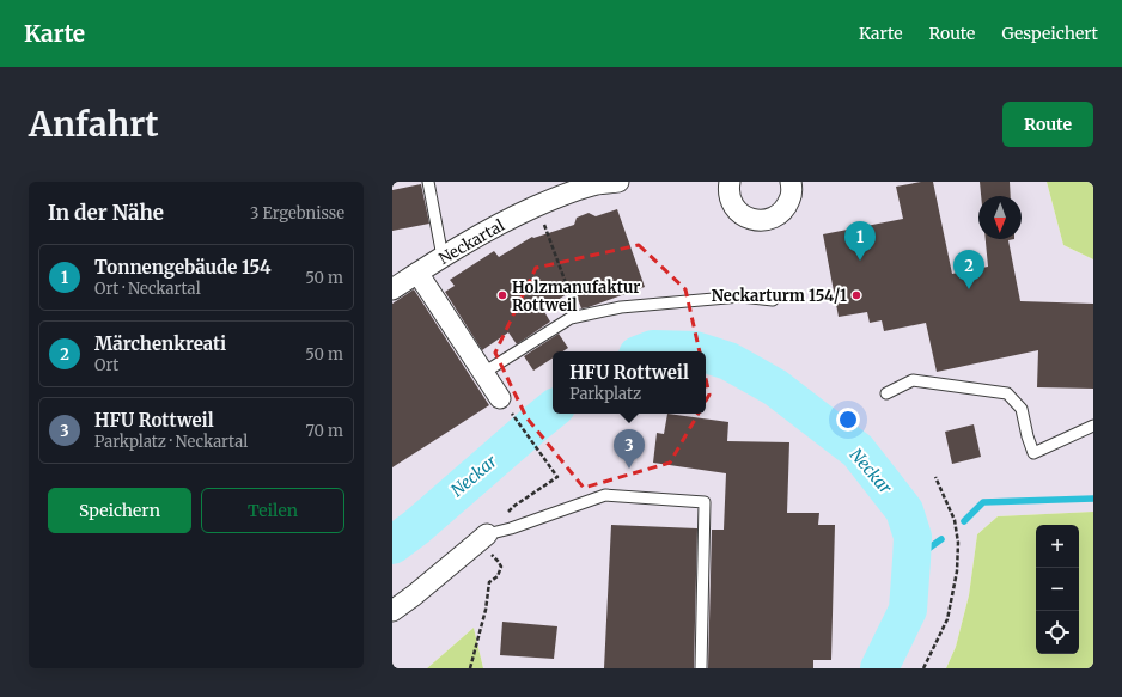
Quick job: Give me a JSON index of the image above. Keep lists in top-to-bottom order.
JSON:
{
  "streets": {
    "street": ["Neckartal"]
  },
  "water": ["Neckar"],
  "places": ["Holzmanufaktur Rottweil", "Neckarturm 154/1"],
  "north": "bottom",
  "page": {
    "header": "Karte",
    "nav": ["Karte", "Route", "Gespeichert"],
    "buttons": [
      "Route",
      ["Speichern", "Teilen"]
    ],
    "title": "Anfahrt",
    "heading": ["In der Nähe", "3 Ergebnisse"],
    "pins": ["1", "2", "3"],
    "list": [
      {
        "mark": "1",
        "name": "Tonnengebäude 154",
        "note": "Ort · Neckartal",
        "value": "50 m"
      },
      {
        "mark": "2",
        "name": "Märchenkreati",
        "note": "Ort",
        "value": "50 m"
      },
      {
        "mark": "3",
        "name": "HFU Rottweil",
        "note": "Parkplatz · Neckartal",
        "value": "70 m"
      }
    ],
    "popup": ["HFU Rottweil", "Parkplatz"],
    "map_buttons": ["+", "−"]
  }
}
